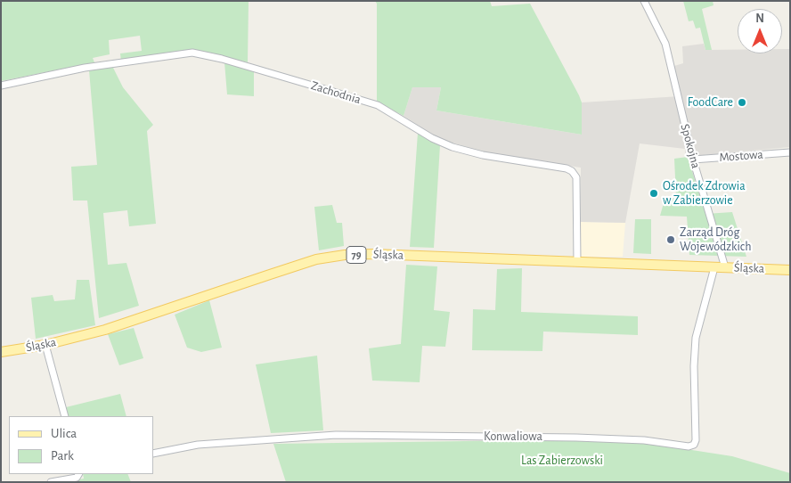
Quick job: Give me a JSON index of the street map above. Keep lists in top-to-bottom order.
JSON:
{
  "streets": {
    "main road": ["79", "Śląska"],
    "street": [
      "Zachodnia",
      "Spokojna",
      "Mostowa",
      "Konwaliowa"
    ]
  },
  "crossings": [
    ["Zachodnia", "Śląska"],
    ["Spokojna", "Mostowa"],
    ["Spokojna", "Śląska"],
    ["Śląska", "Konwaliowa"]
  ],
  "parks": ["Las Zabierzowski"],
  "places": ["FoodCare", "Ośrodek Zdrowia w Zabierzowie", "Zarząd Dróg Wojewódzkich"],
  "legend": ["Ulica", "Park"],
  "north": "top"
}
